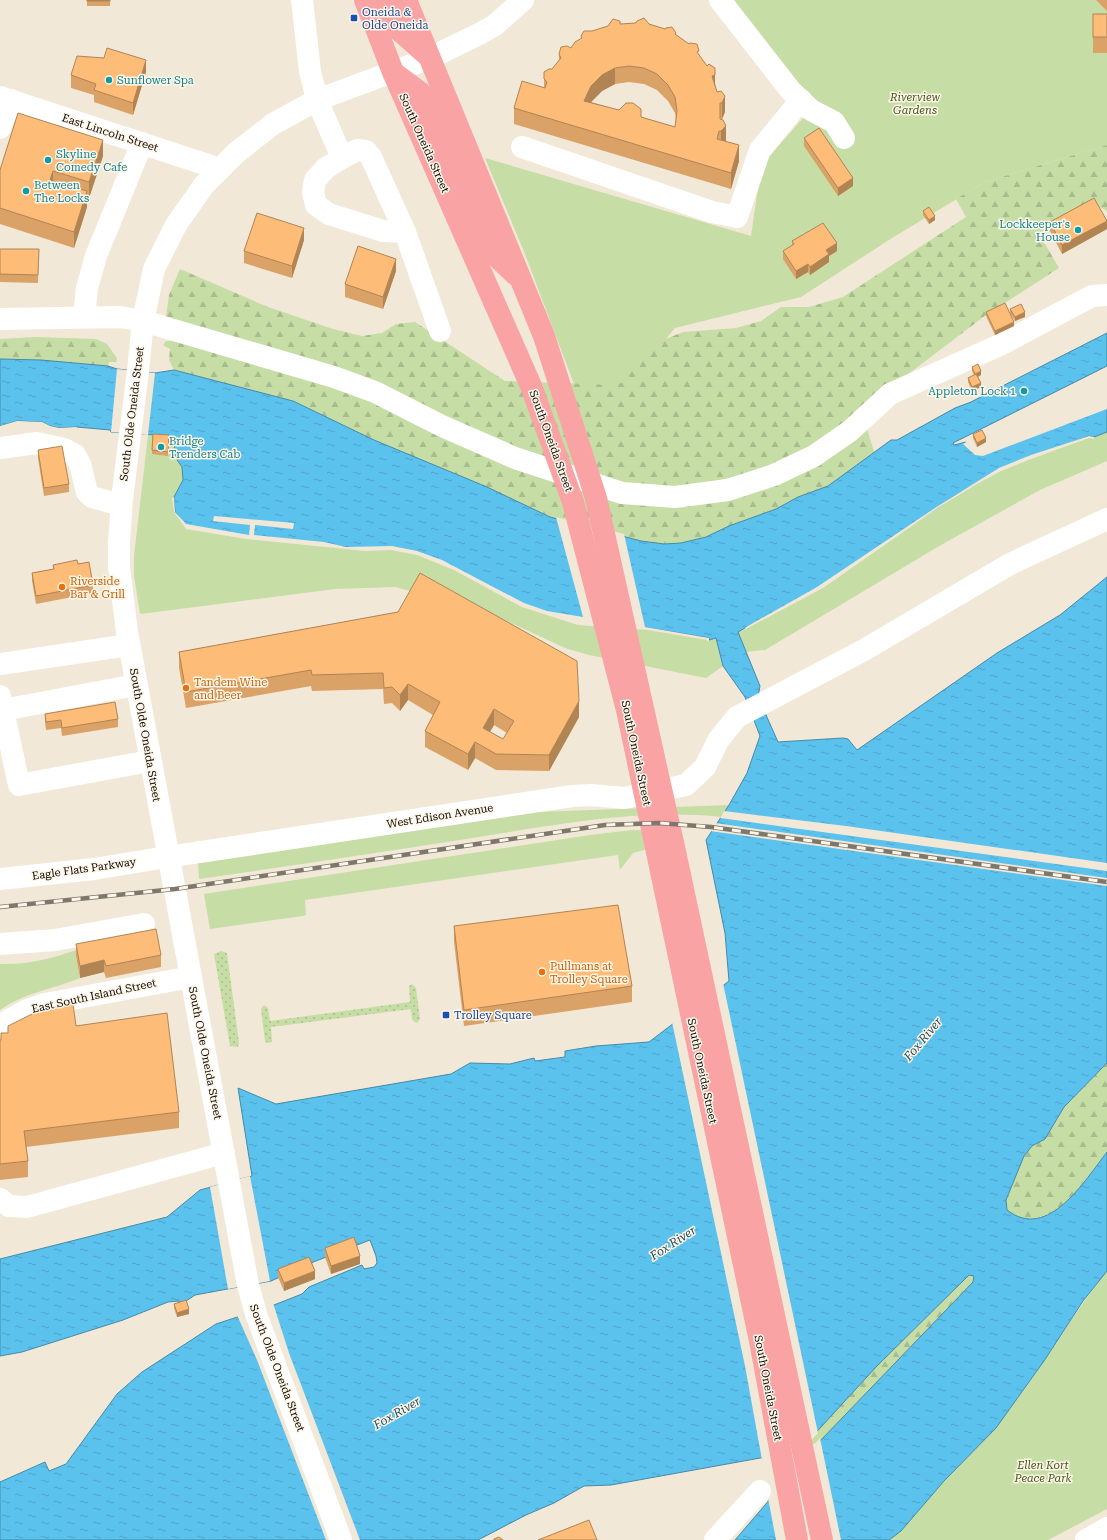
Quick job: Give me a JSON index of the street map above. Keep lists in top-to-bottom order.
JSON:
{
  "streets": {
    "main road": ["South Oneida Street"],
    "street": [
      "East Lincoln Street",
      "South Olde Oneida Street",
      "West Edison Avenue",
      "Eagle Flats Parkway",
      "East South Island Street"
    ]
  },
  "crossings": [
    ["East Lincoln Street", "South Olde Oneida Street"],
    ["South Oneida Street", "South Olde Oneida Street"],
    ["South Olde Oneida Street", "West Edison Avenue"],
    ["South Olde Oneida Street", "Eagle Flats Parkway"],
    ["South Olde Oneida Street", "East South Island Street"],
    ["West Edison Avenue", "Eagle Flats Parkway"]
  ],
  "water": ["Fox River"],
  "parks": ["Riverview Gardens", "Ellen Kort Peace Park"],
  "places": {
    "transit": ["Oneida & Olde Oneida", "Trolley Square"],
    "other": [
      "Sunflower Spa",
      "Skyline Comedy Cafe",
      "Between The Locks",
      "Lockkeeper's House",
      "Appleton Lock 1",
      "Bridge Trenders Cab",
      "Riverside Bar & Grill",
      "Tandem Wine and Beer",
      "Pullmans at Trolley Square"
    ]
  }
}
